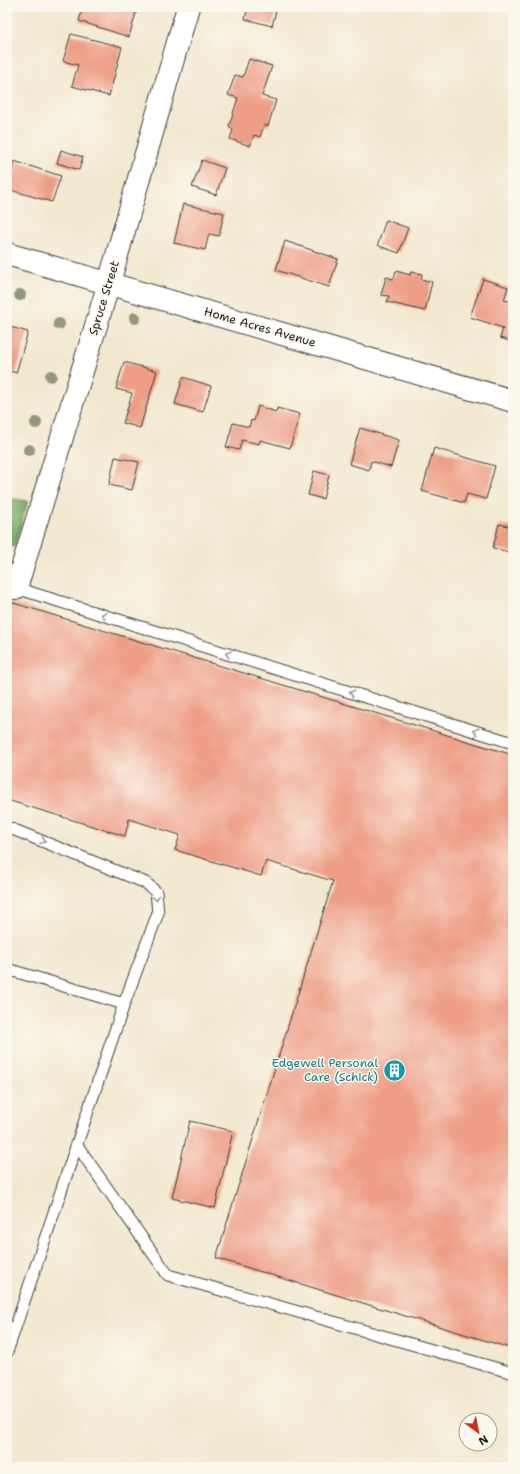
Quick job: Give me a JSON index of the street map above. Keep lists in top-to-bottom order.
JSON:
{
  "streets": {
    "street": ["Spruce Street", "Home Acres Avenue"]
  },
  "crossings": [
    ["Spruce Street", "Home Acres Avenue"]
  ],
  "places": {
    "building": ["Edgewell Personal Care (Schick)"]
  },
  "north": "bottom right"
}
